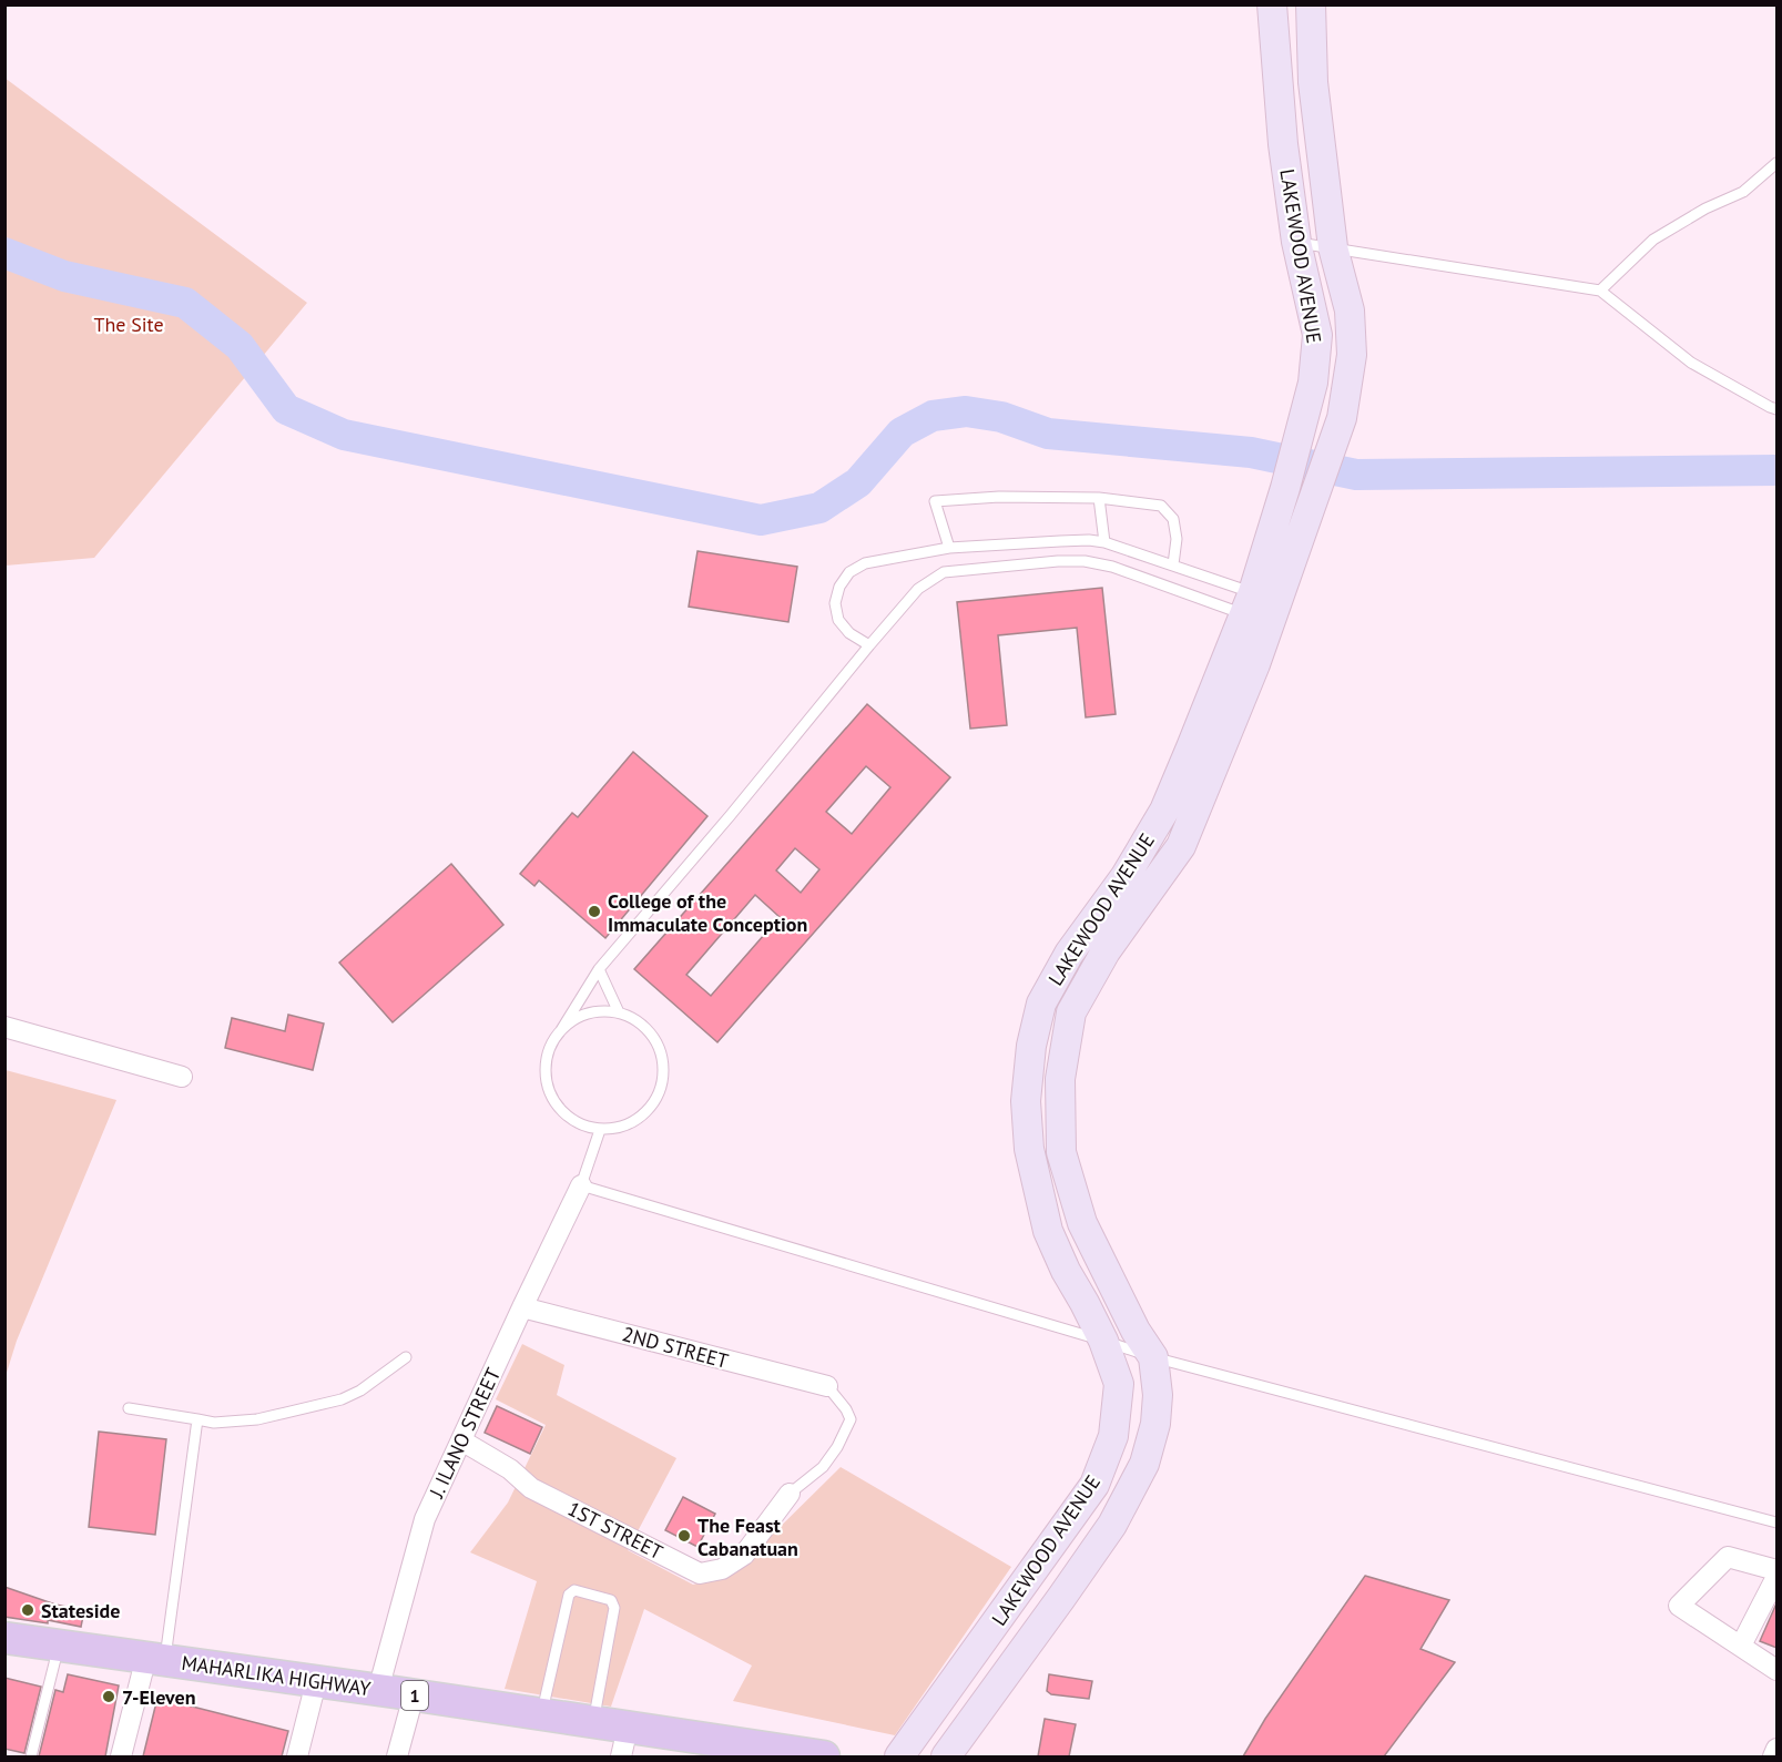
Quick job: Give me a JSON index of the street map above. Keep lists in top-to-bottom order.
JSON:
{
  "streets": {
    "main road": ["LAKEWOOD AVENUE", "MAHARLIKA HIGHWAY", "1"],
    "street": ["2ND STREET", "J. ILANO STREET", "1ST STREET"]
  },
  "crossings": [
    ["2ND STREET", "J. ILANO STREET"],
    ["J. ILANO STREET", "1ST STREET"],
    ["J. ILANO STREET", "MAHARLIKA HIGHWAY"]
  ],
  "parks": ["The Site"],
  "places": [
    "College of the Immaculate Conception",
    "The Feast Cabanatuan",
    "Stateside",
    "7-Eleven"
  ]
}
